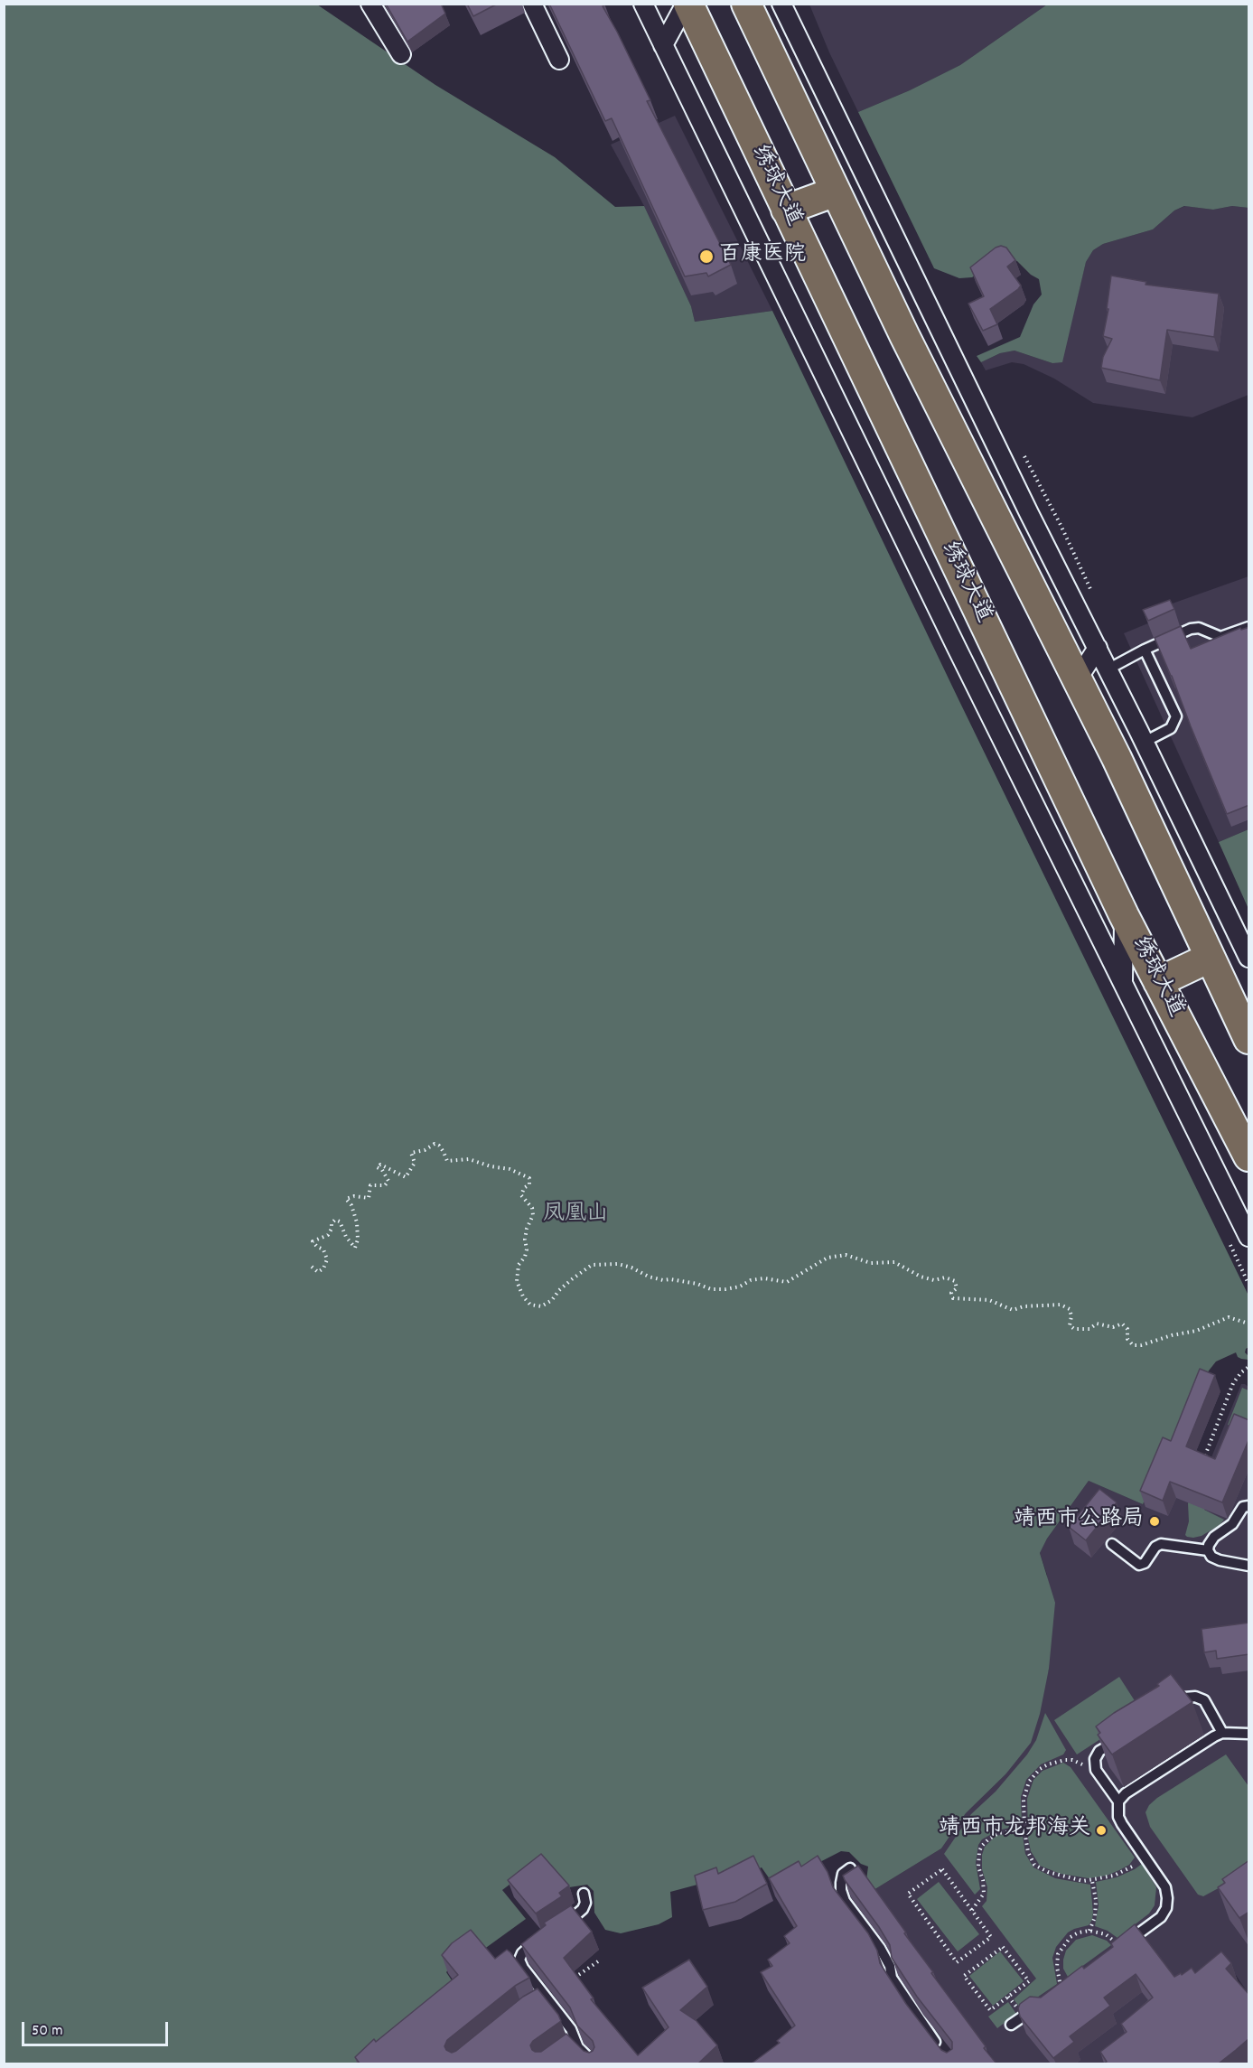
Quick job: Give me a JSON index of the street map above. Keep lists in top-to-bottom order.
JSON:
{
  "streets": {
    "main road": ["绣球大道"]
  },
  "parks": ["凤凰山"],
  "places": ["百康医院", "靖西市公路局", "靖西市龙邦海关"],
  "scale_bar": "50 m"
}
